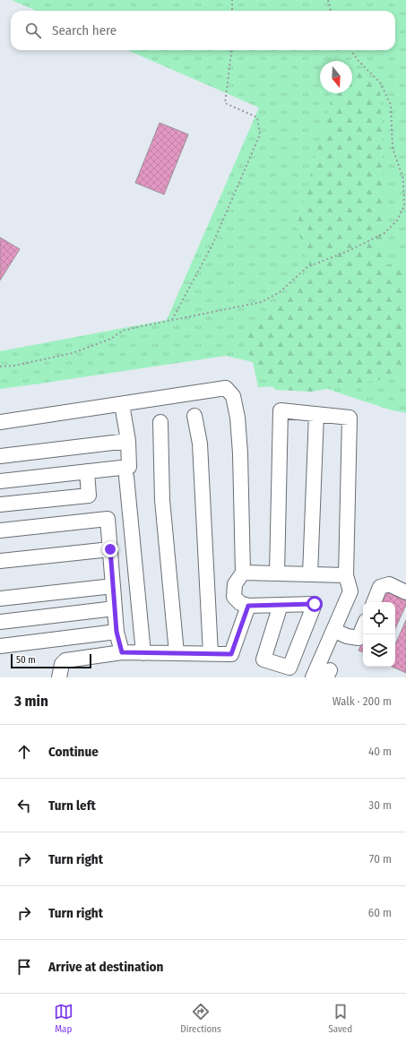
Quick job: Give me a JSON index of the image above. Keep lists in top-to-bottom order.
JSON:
{
  "scale_bar": "50 m",
  "north": "bottom",
  "page": {
    "search": "Search here",
    "scale": "50 m",
    "heading": ["3 min", "Walk · 200 m"],
    "list": [
      ["Continue", "40 m"],
      ["Turn left", "30 m"],
      ["Turn right", "70 m"],
      ["Turn right", "60 m"],
      "Arrive at destination"
    ],
    "nav": ["Map", "Directions", "Saved"]
  }
}
